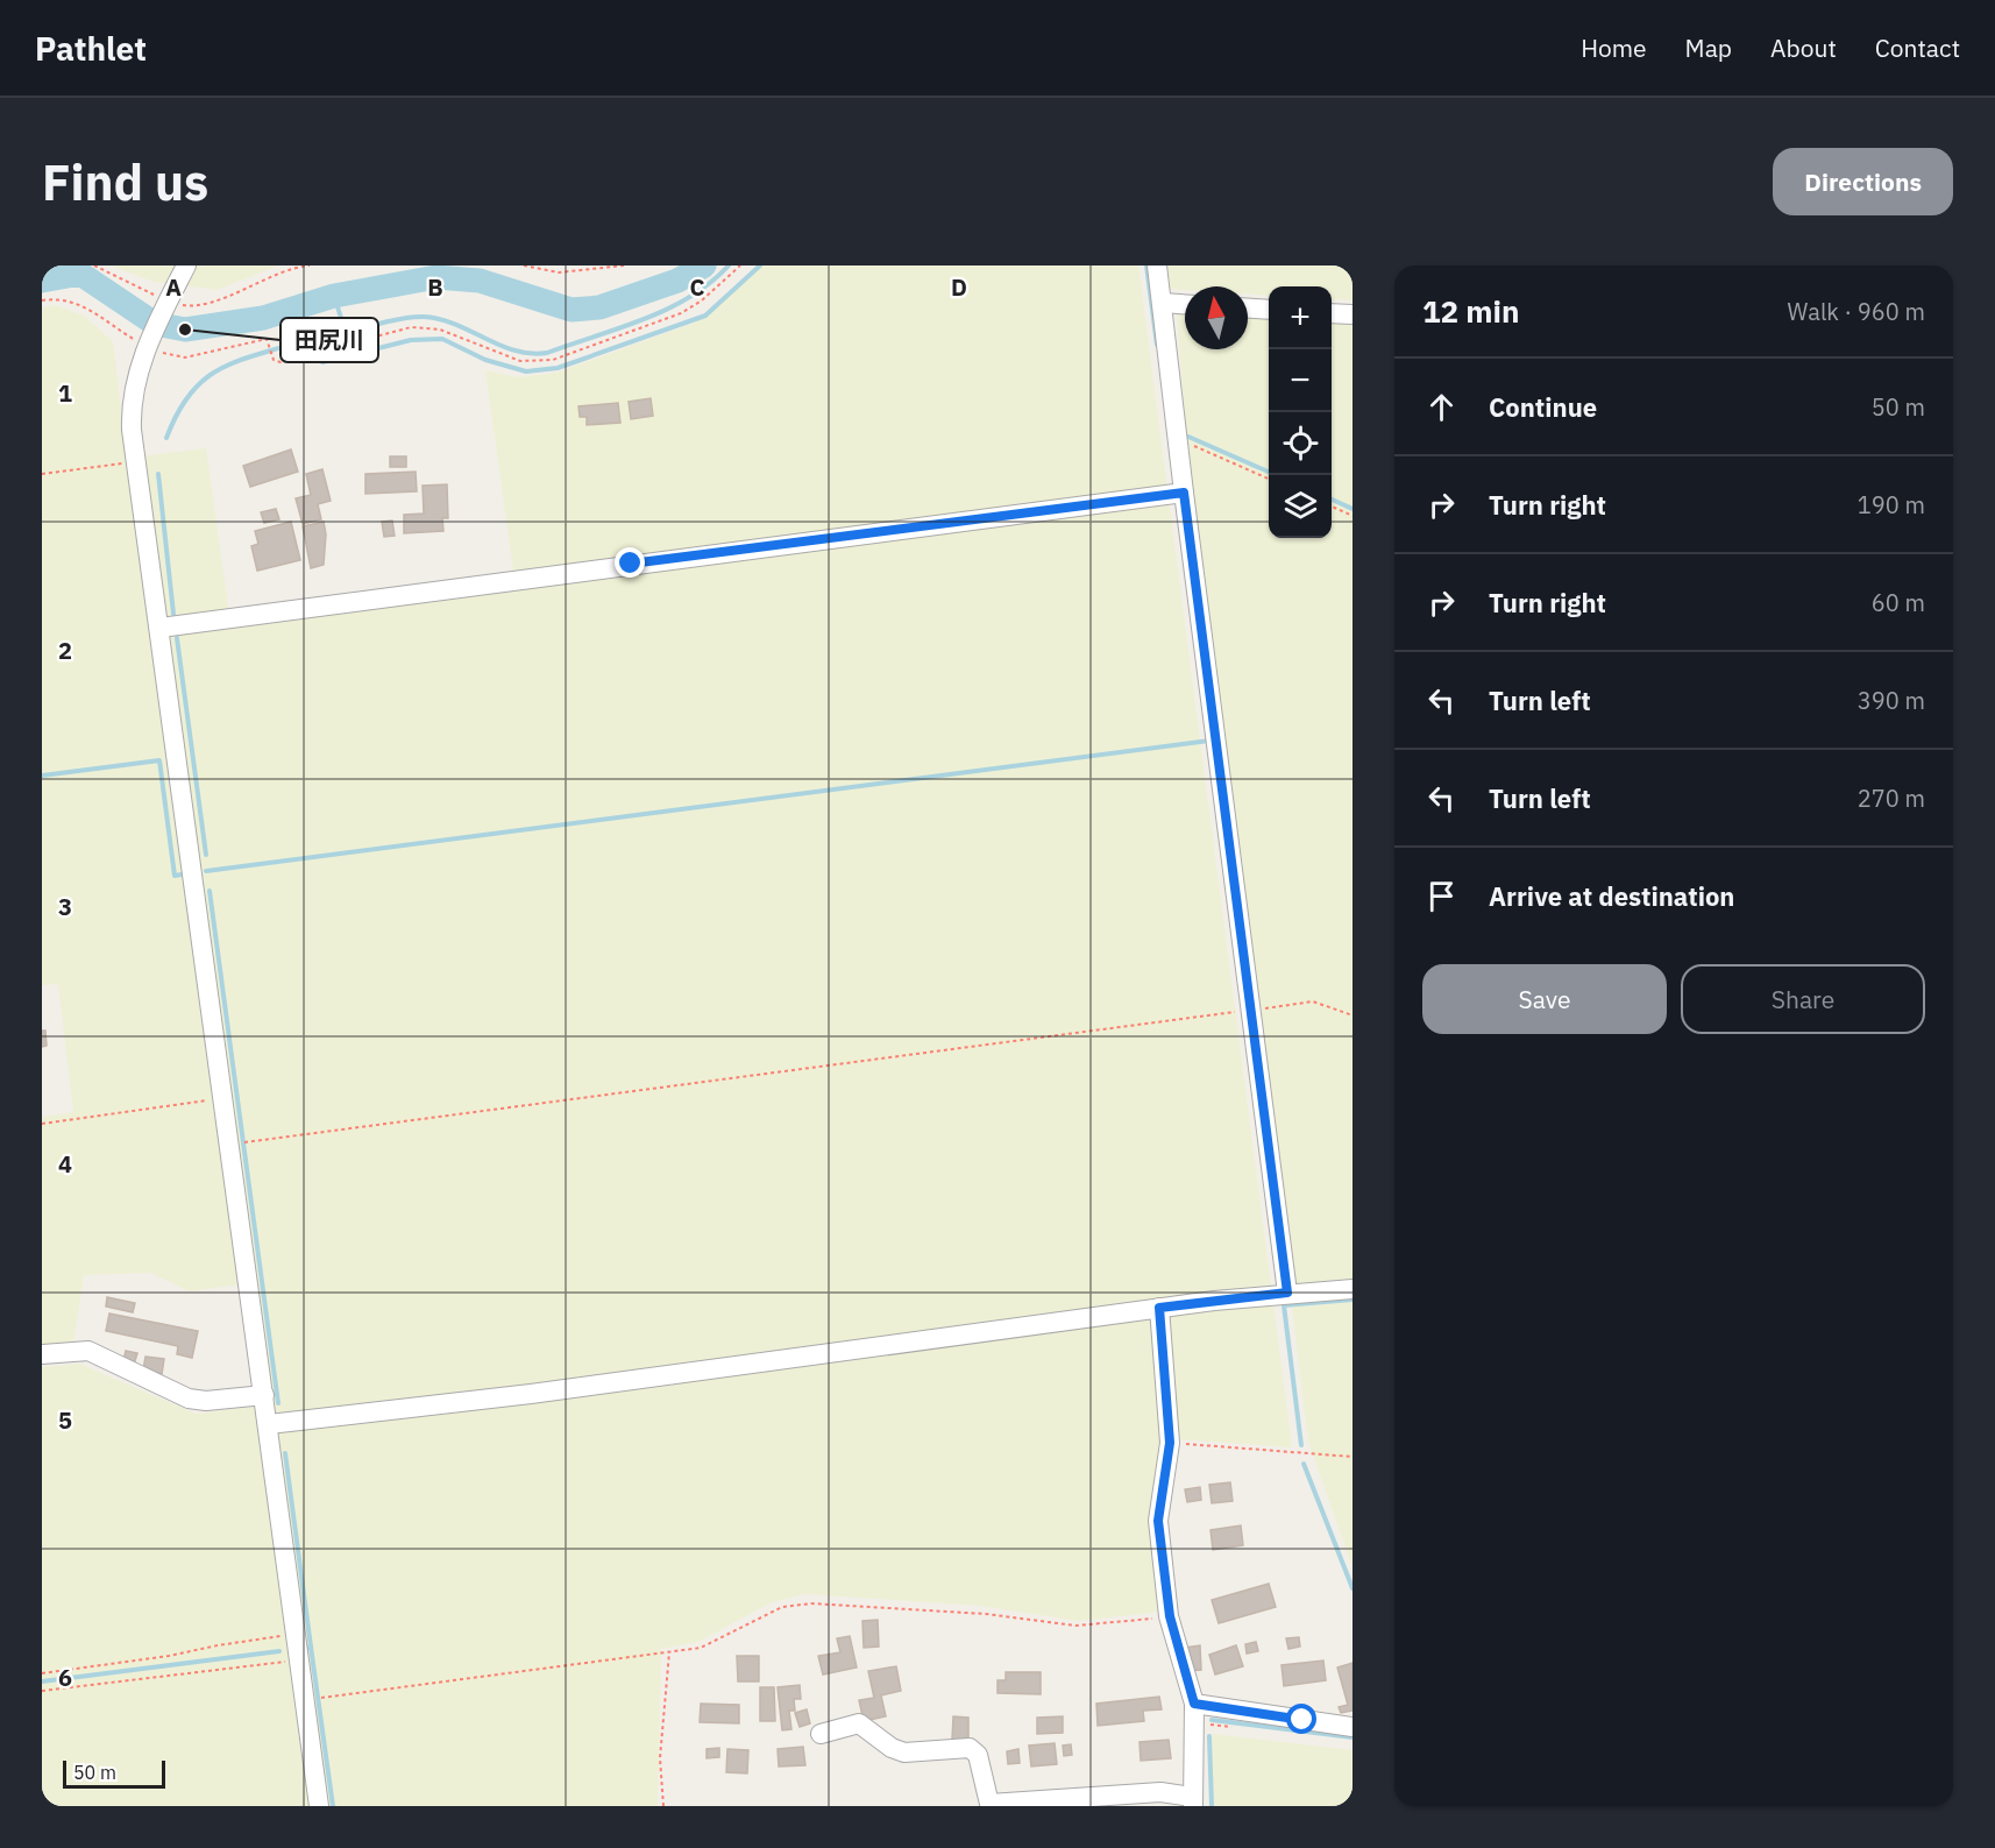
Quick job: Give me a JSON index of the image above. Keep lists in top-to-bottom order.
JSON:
{
  "places": ["田尻川"],
  "scale_bar": "50 m",
  "north": "top",
  "page": {
    "header": "Pathlet",
    "nav": [
      "Home",
      "Map",
      "About",
      "Contact"
    ],
    "buttons": [
      "Directions",
      ["Save", "Share"]
    ],
    "title": "Find us",
    "heading": ["12 min", "Walk · 960 m"],
    "map_buttons": ["+", "−"],
    "list": [
      ["Continue", "50 m"],
      ["Turn right", "190 m"],
      ["Turn right", "60 m"],
      ["Turn left", "390 m"],
      ["Turn left", "270 m"],
      "Arrive at destination"
    ],
    "scale": "50 m"
  },
  "grid": {
    "columns": [
      "A",
      "B",
      "C",
      "D"
    ],
    "rows": [
      "1",
      "2",
      "3",
      "4",
      "5",
      "6"
    ]
  }
}
